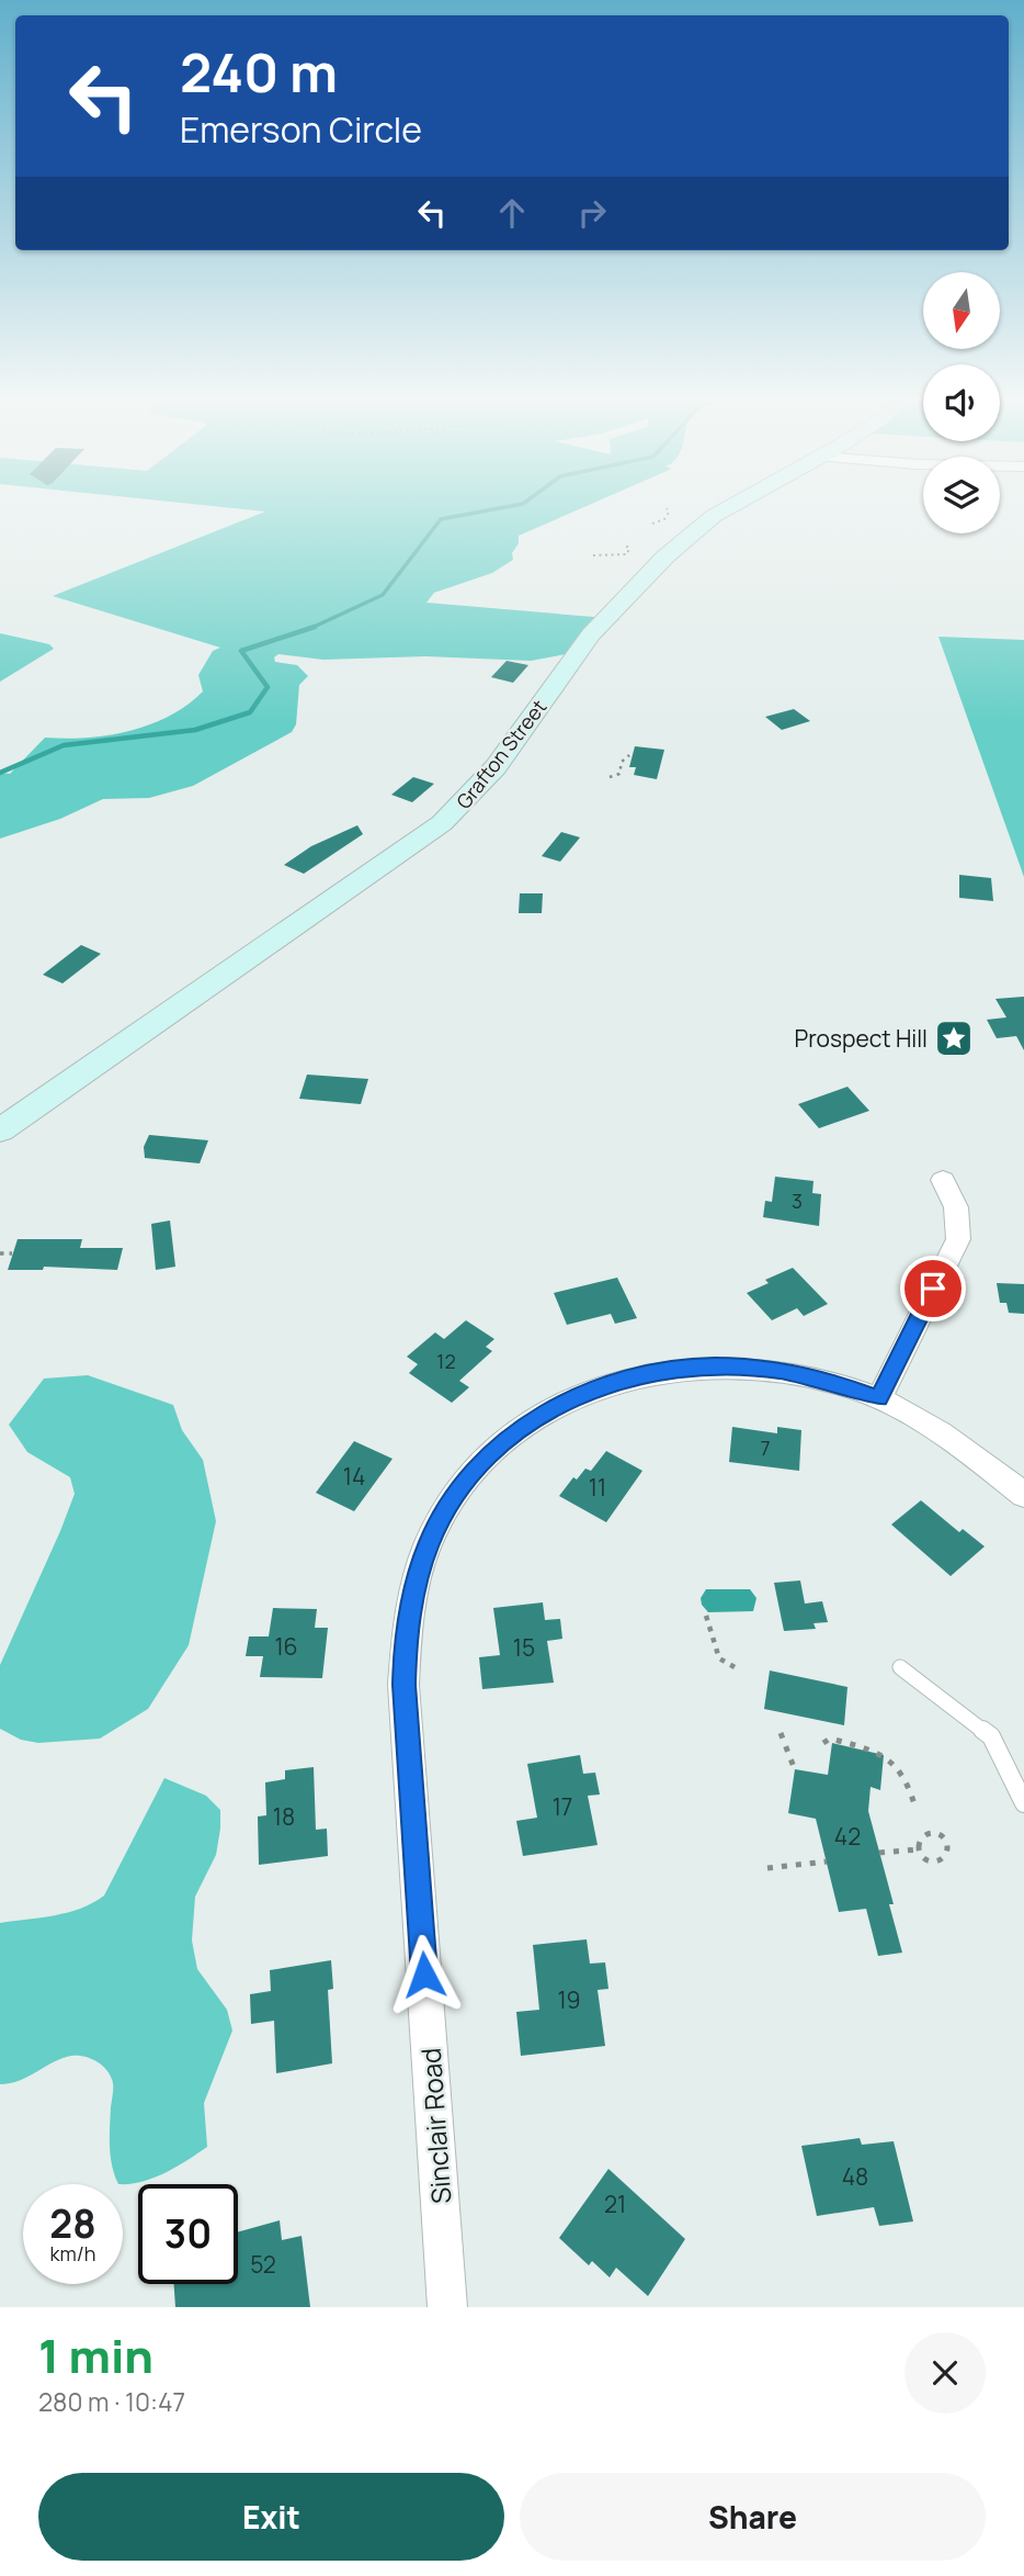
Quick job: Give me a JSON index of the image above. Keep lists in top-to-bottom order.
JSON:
{
  "streets": {
    "street": ["Grafton Street", "Sinclair Road"]
  },
  "places": {
    "place": ["Prospect Hill"]
  },
  "house_numbers": [
    "3",
    "12",
    "7",
    "14",
    "11",
    "16",
    "15",
    "17",
    "18",
    "42",
    "19",
    "48",
    "21",
    "52"
  ],
  "north": "bottom",
  "page": {
    "turn": ["240 m", "Emerson Circle"],
    "speed": "28 km/h",
    "limit": "30",
    "heading": ["1 min", "280 m · 10:47"],
    "buttons": ["Exit", "Share"]
  }
}
